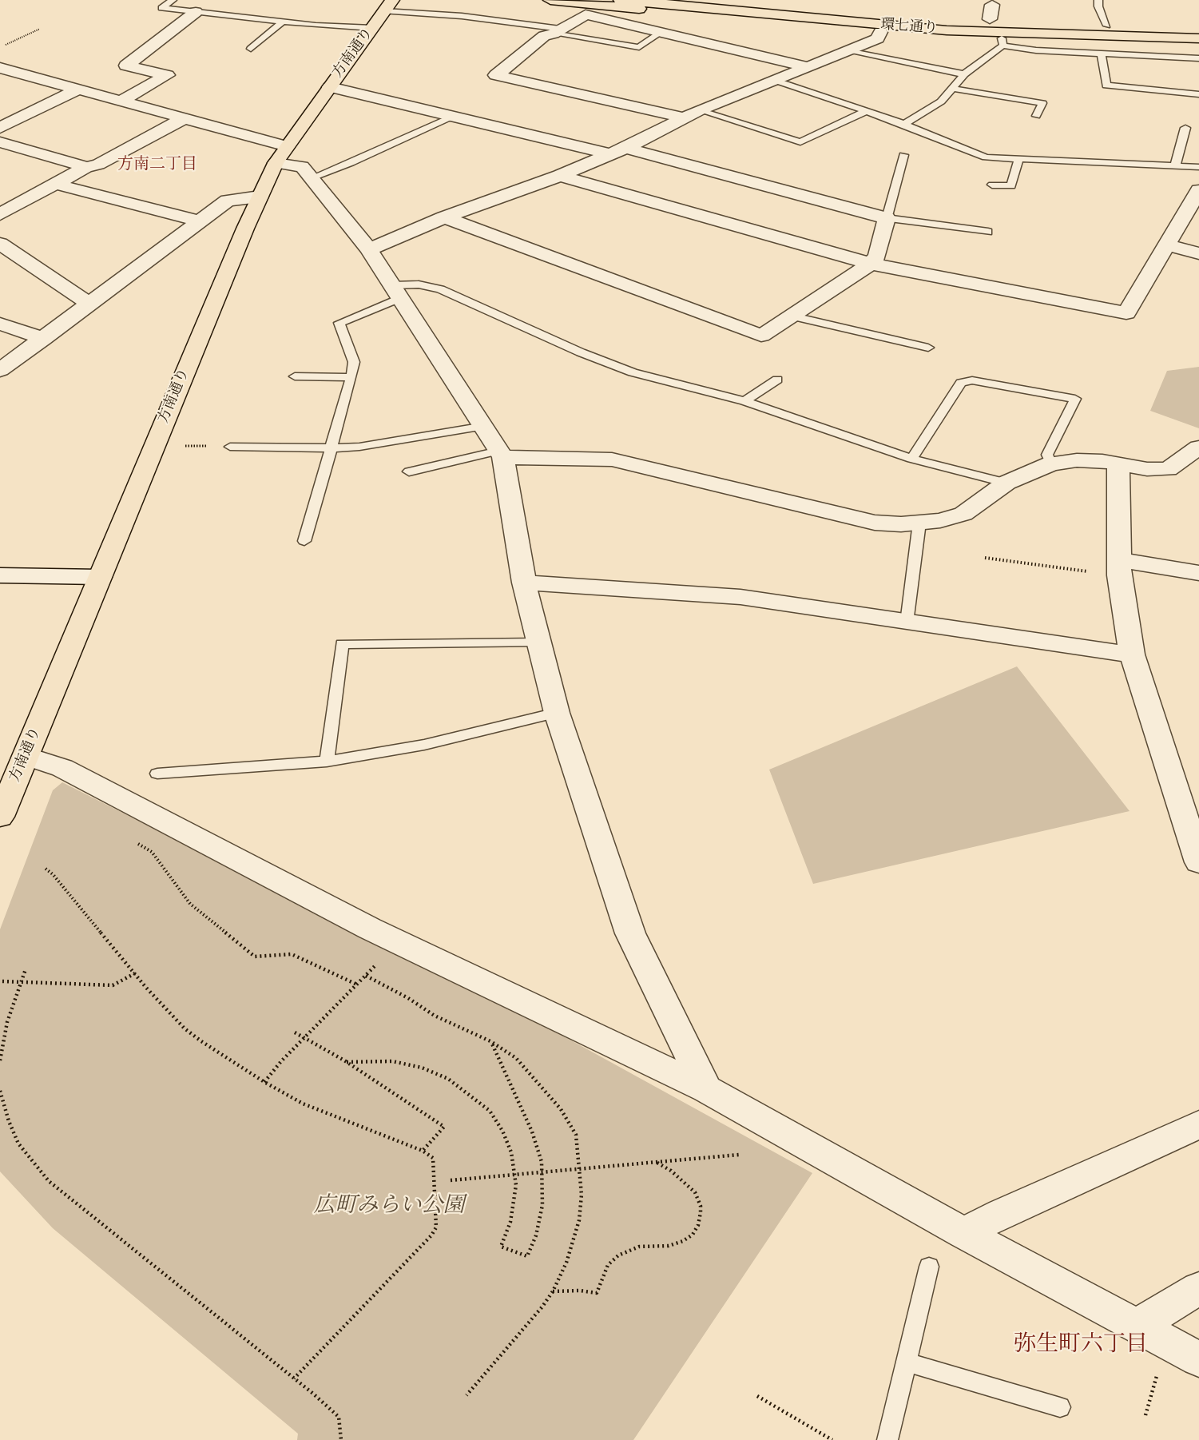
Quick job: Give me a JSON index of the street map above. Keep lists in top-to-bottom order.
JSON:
{
  "streets": {
    "main road": ["環七通り", "方南通り"]
  },
  "districts": ["方南二丁目", "弥生町六丁目"],
  "parks": ["広町みらい公園"]
}
